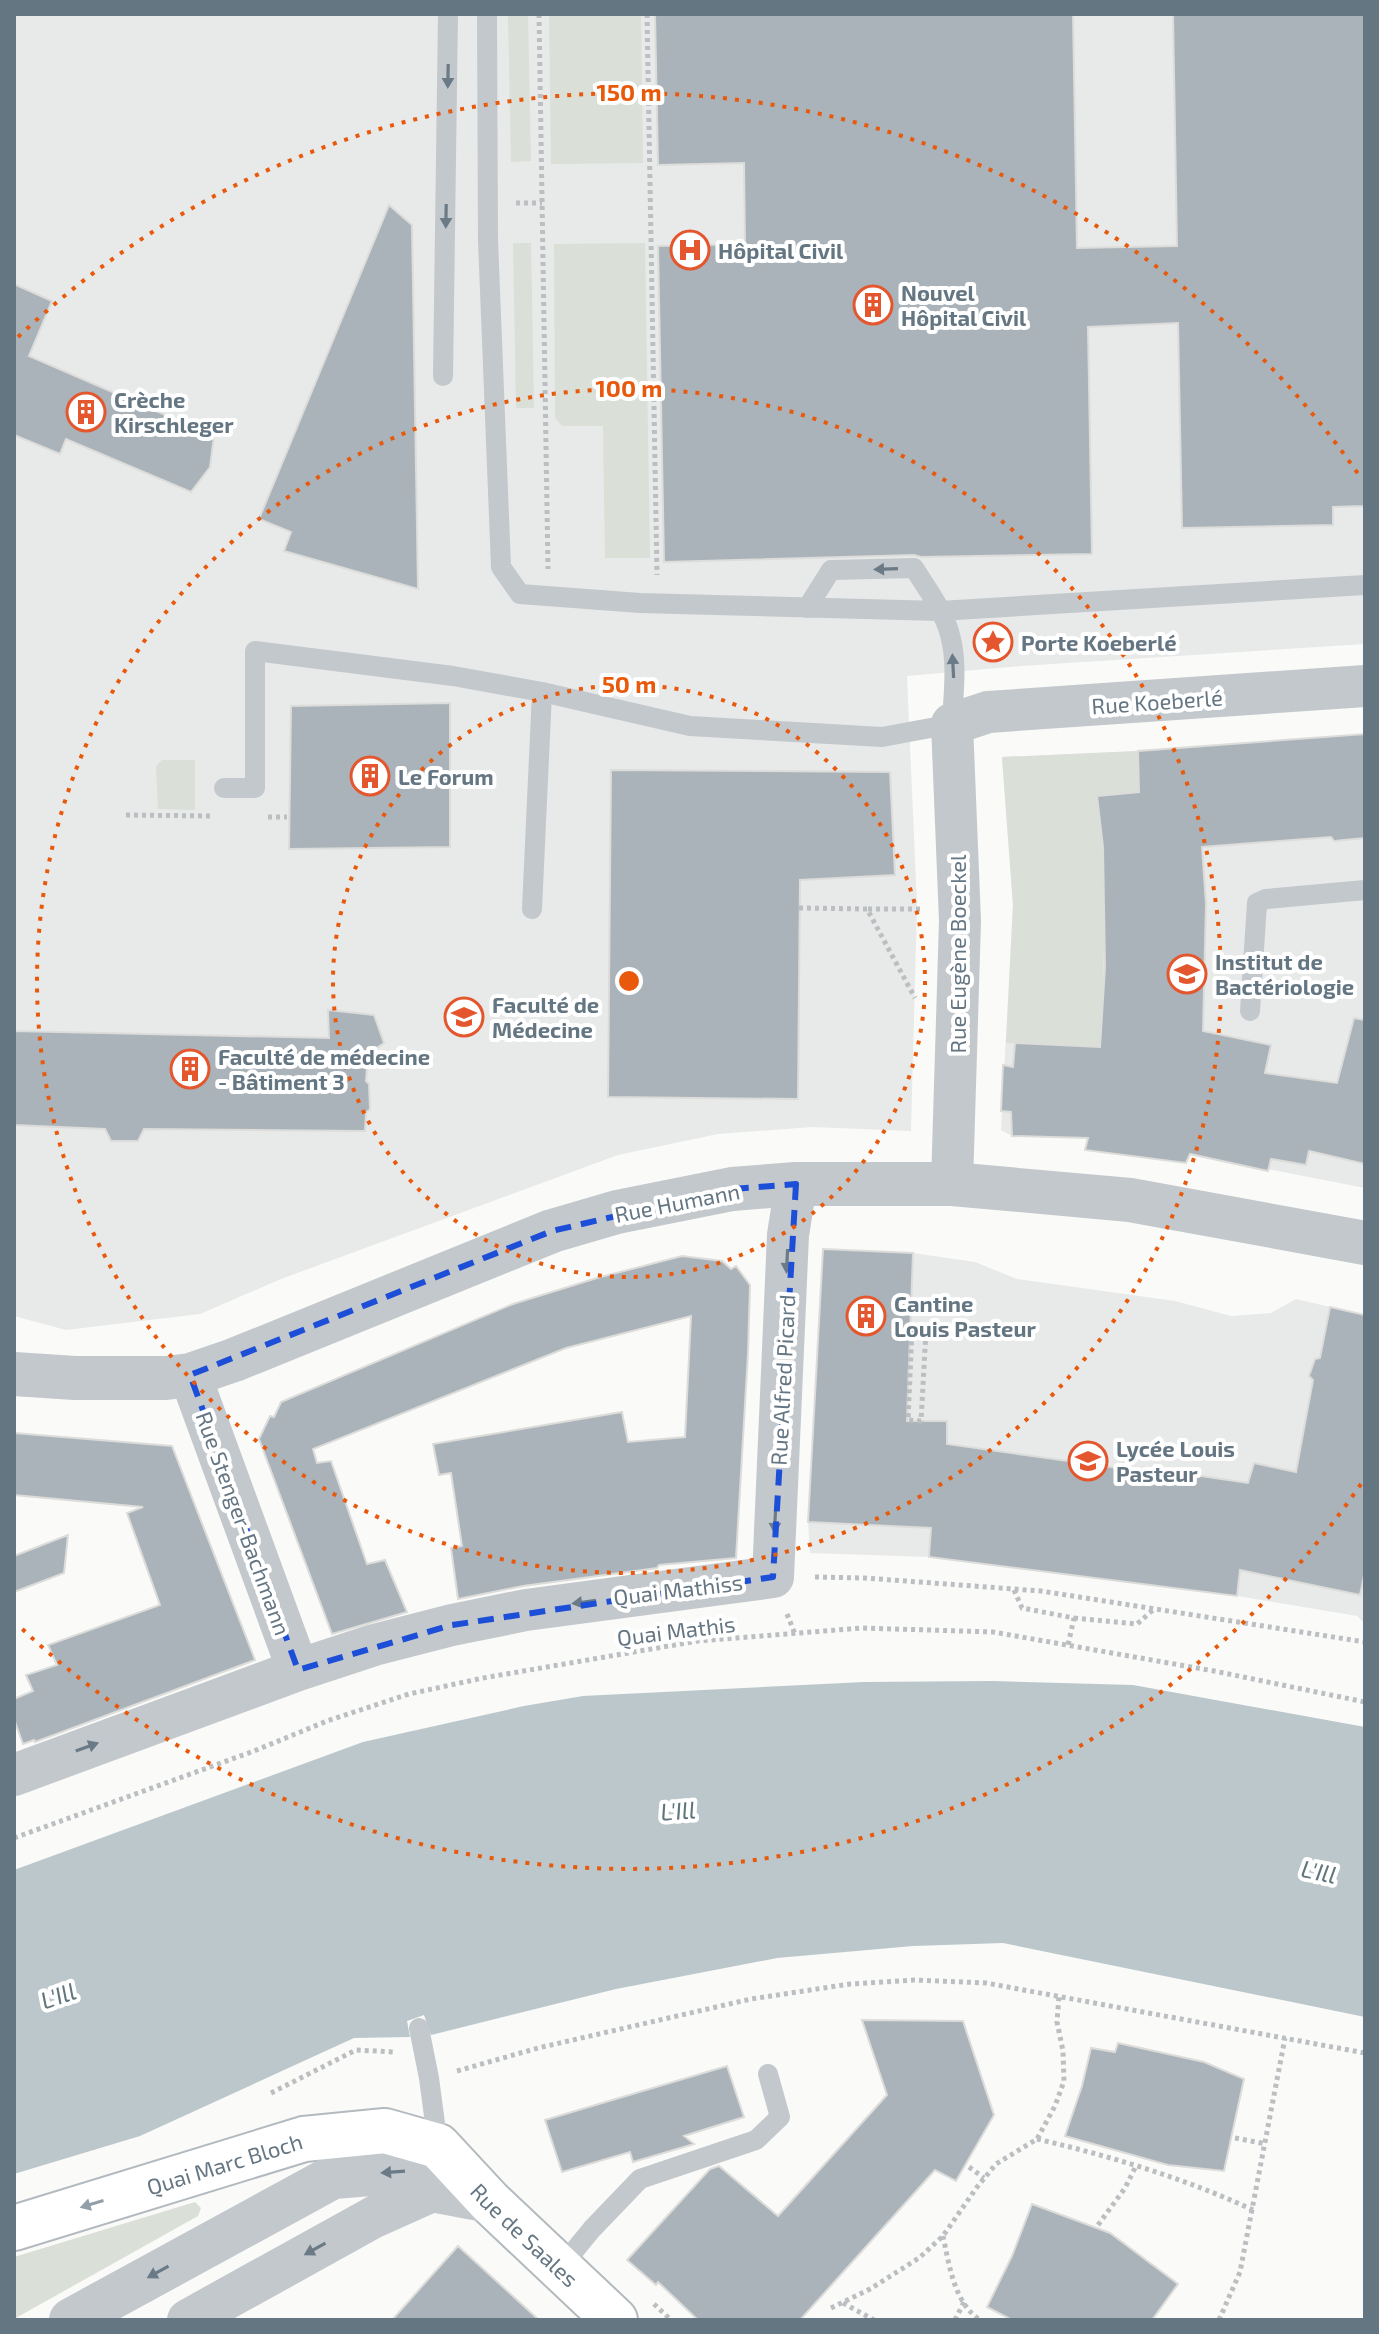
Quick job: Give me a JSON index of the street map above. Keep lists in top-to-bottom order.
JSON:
{
  "streets": {
    "main road": ["Quai Marc Bloch", "Rue de Saales"],
    "street": [
      "Rue Koeberlé",
      "Rue Eugène Boeckel",
      "Rue Humann",
      "Rue Alfred Picard",
      "Rue Stenger-Bachmann",
      "Quai Mathiss"
    ],
    "path": ["Quai Mathis"]
  },
  "crossings": [
    ["Rue Koeberlé", "Rue Eugène Boeckel"],
    ["Rue Eugène Boeckel", "Rue Humann"],
    ["Rue Humann", "Rue Alfred Picard"],
    ["Rue Humann", "Rue Stenger-Bachmann"],
    ["Rue Alfred Picard", "Quai Mathiss"],
    ["Rue Stenger-Bachmann", "Quai Mathiss"],
    ["Quai Marc Bloch", "Rue de Saales"]
  ],
  "one_way": ["Rue Alfred Picard", "Quai Marc Bloch"],
  "water": ["L'Ill"],
  "places": {
    "hospital": ["Hôpital Civil"],
    "building": [
      "Nouvel Hôpital Civil",
      "Crèche Kirschleger",
      "Le Forum",
      "Faculté de médecine - Bâtiment 3",
      "Cantine Louis Pasteur"
    ],
    "place": ["Porte Koeberlé"],
    "school or university": ["Institut de Bactériologie", "Faculté de Médecine", "Lycée Louis Pasteur"]
  },
  "rings": ["150 m", "100 m", "50 m"]
}
